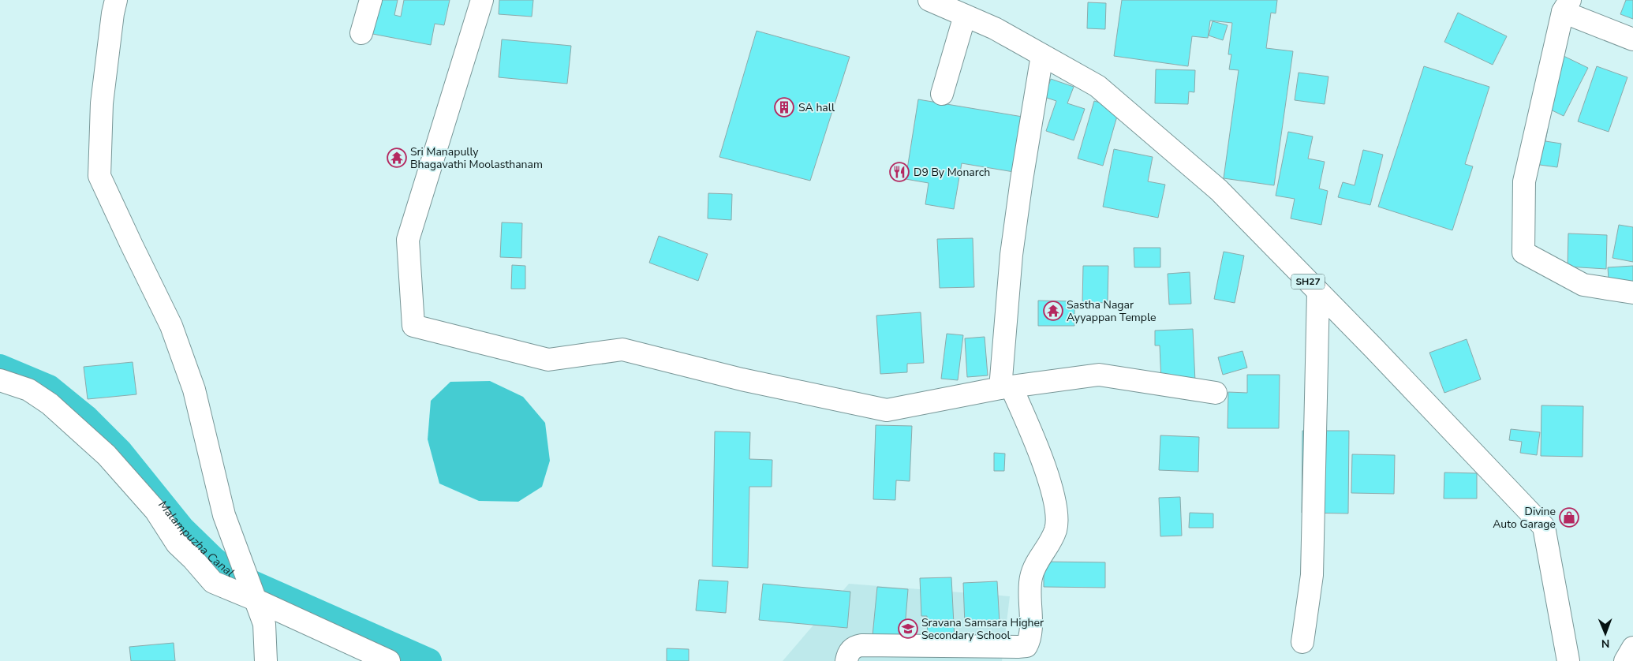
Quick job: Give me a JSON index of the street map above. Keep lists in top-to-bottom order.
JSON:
{
  "streets": {
    "street": ["SH27"]
  },
  "water": ["Malampuzha Canal"],
  "places": {
    "building": ["SA hall"],
    "temple": ["Sri Manapully Bhagavathi Moolasthanam", "Sastha Nagar Ayyappan Temple"],
    "restaurant": ["D9 By Monarch"],
    "shop": ["Divine Auto Garage"],
    "school or university": ["Sravana Samsara Higher Secondary School"]
  },
  "north": "bottom"
}
